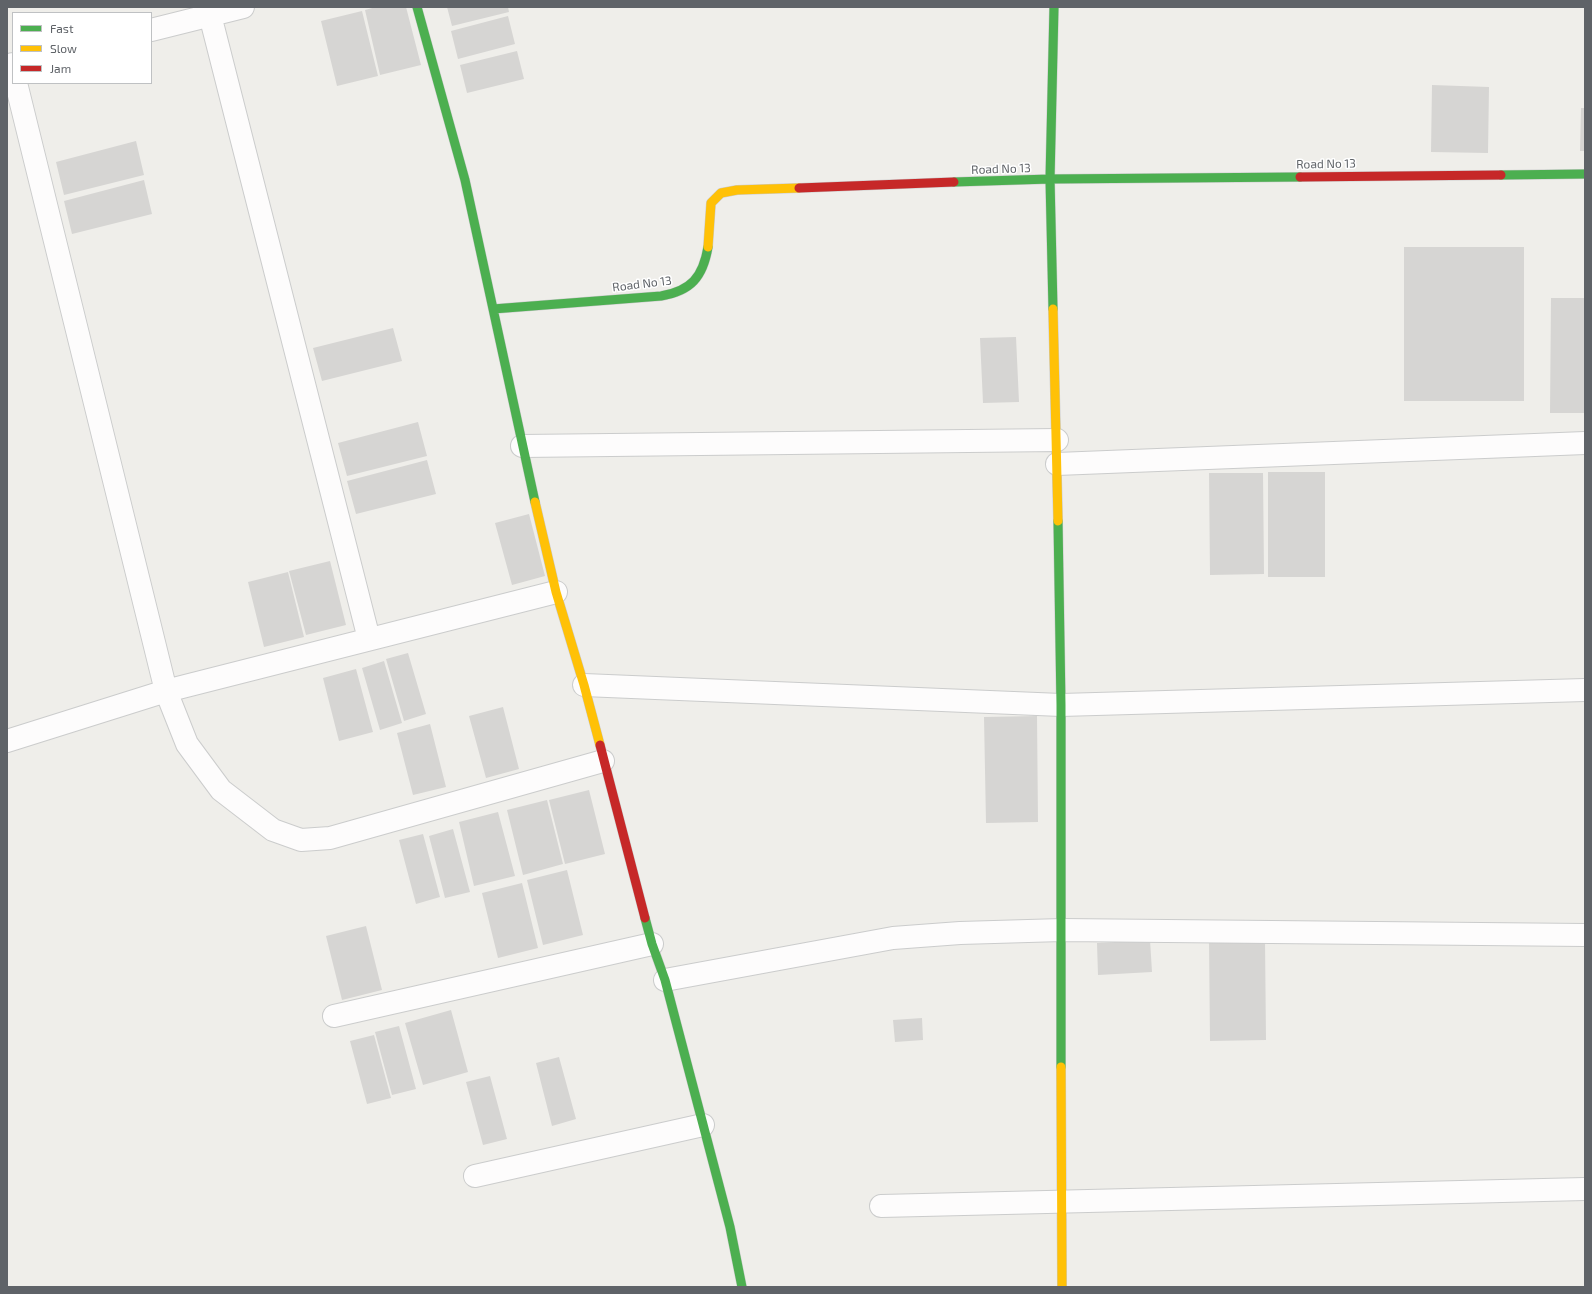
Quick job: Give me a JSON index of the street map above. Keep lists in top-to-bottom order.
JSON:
{
  "streets": {
    "street": ["Road No 13"]
  },
  "legend": ["Fast", "Slow", "Jam"]
}
